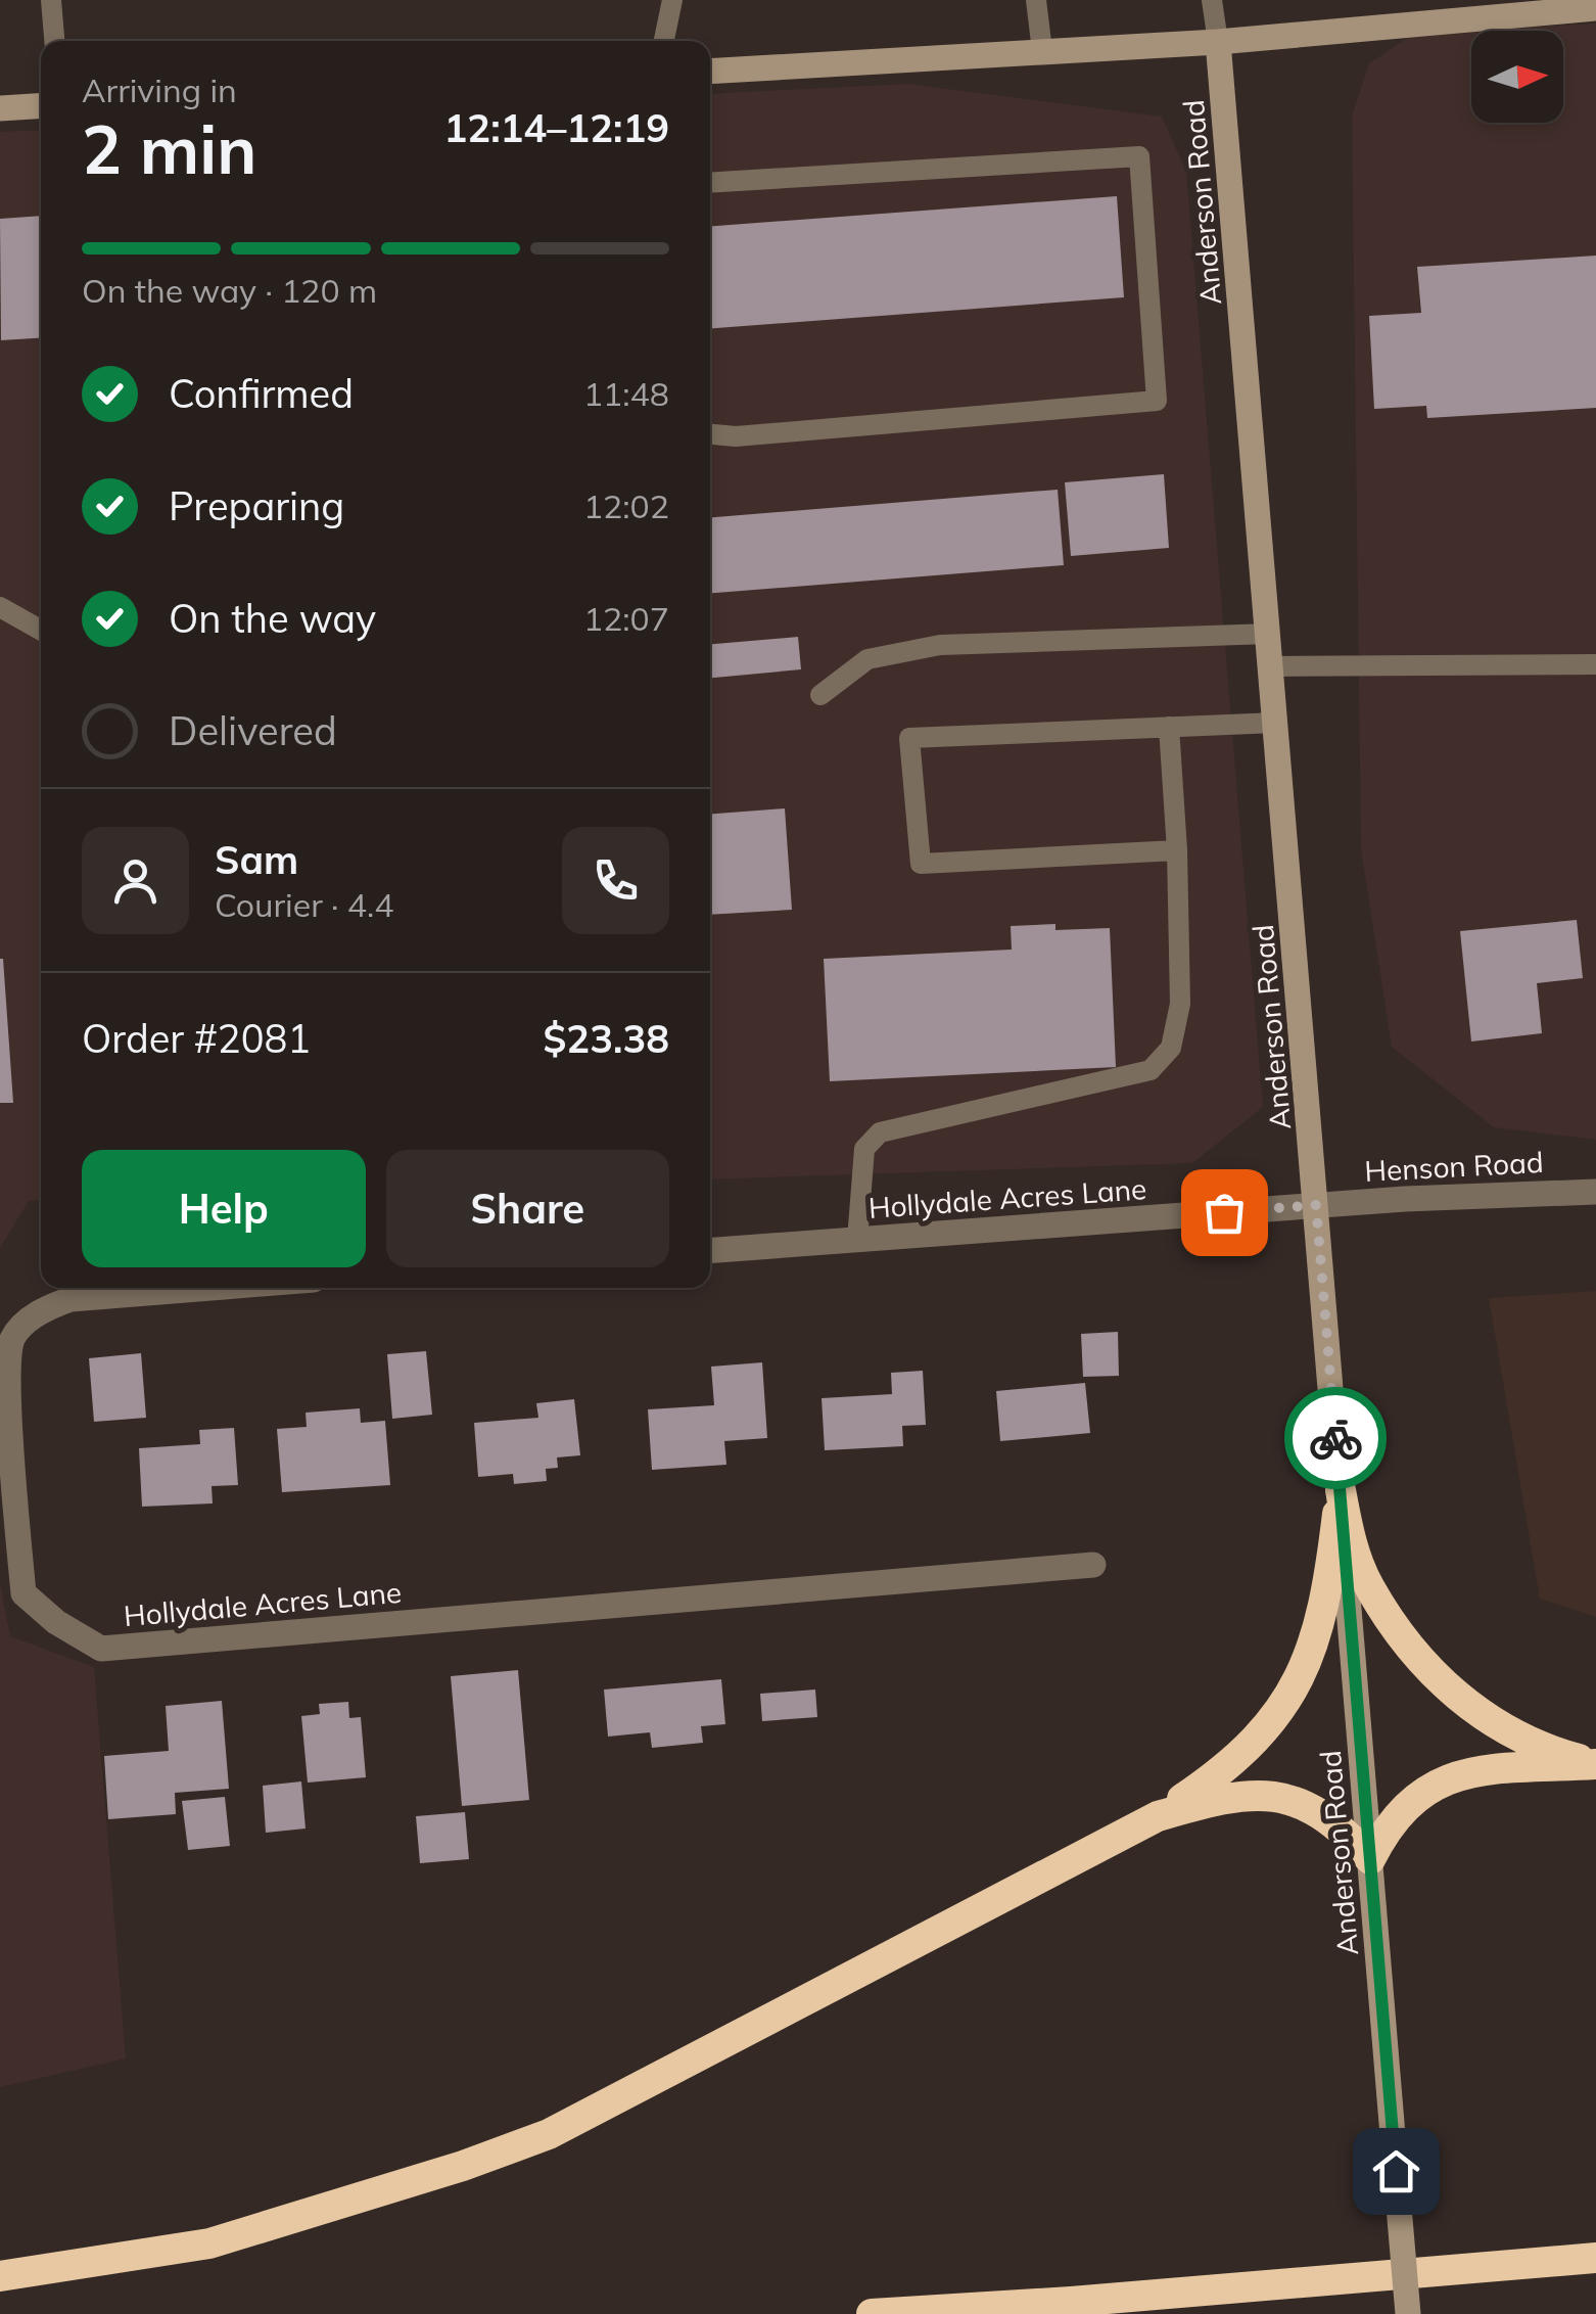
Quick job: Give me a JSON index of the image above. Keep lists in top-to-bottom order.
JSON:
{
  "streets": {
    "street": ["Anderson Road", "Henson Road", "Hollydale Acres Lane"]
  },
  "crossings": [
    ["Anderson Road", "Henson Road"],
    ["Anderson Road", "Hollydale Acres Lane"],
    ["Henson Road", "Hollydale Acres Lane"]
  ],
  "north": "right",
  "page": {
    "heading": ["2 min", "Arriving in", "12:14–12:19"],
    "panel": [
      "Sam",
      "Courier · 4.4",
      "Order #2081",
      "$23.38"
    ],
    "bar": "On the way · 120 m",
    "list": [
      ["Confirmed", "11:48"],
      ["Preparing", "12:02"],
      ["On the way", "12:07"],
      "Delivered"
    ],
    "buttons": ["Help", "Share"]
  }
}
